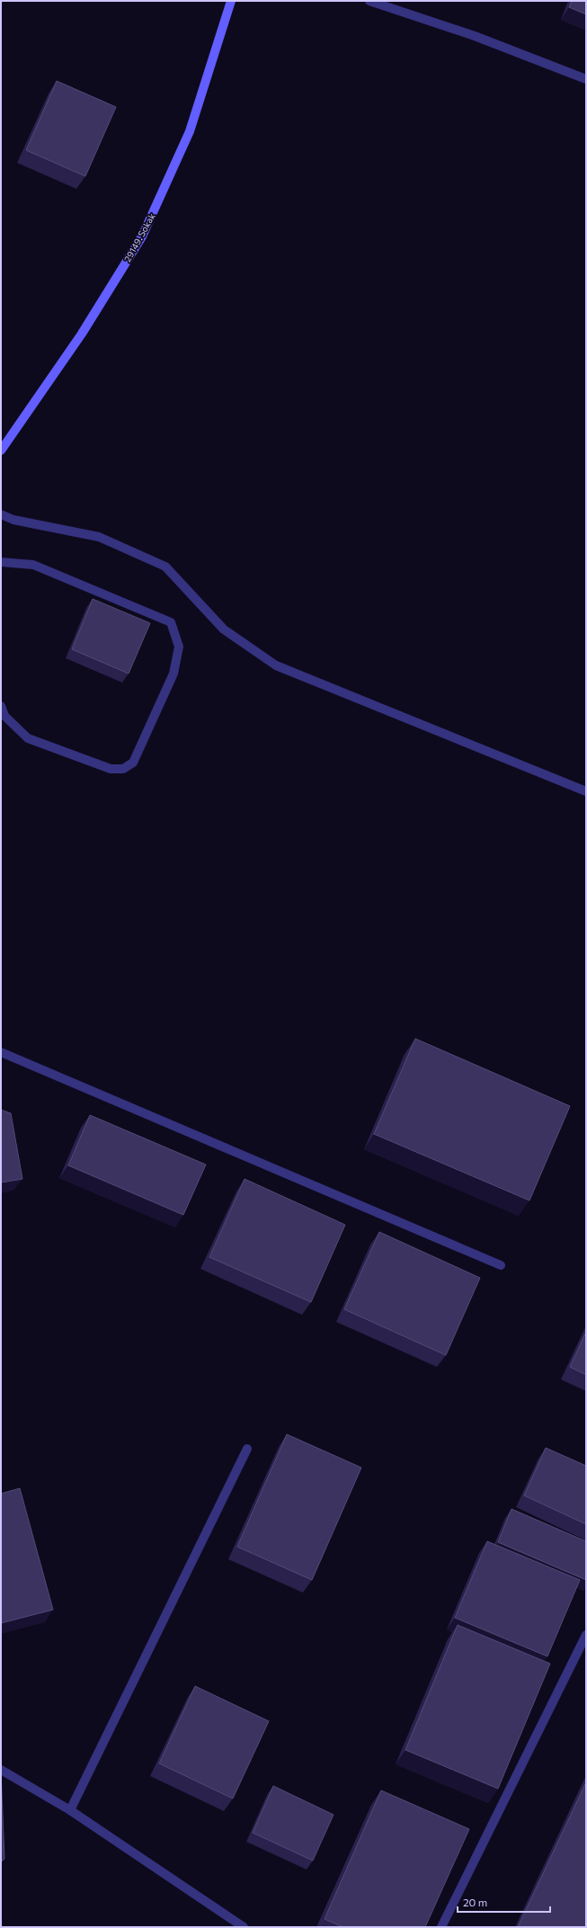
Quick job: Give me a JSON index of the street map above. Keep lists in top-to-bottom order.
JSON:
{
  "streets": {
    "street": ["29149. Sokak"]
  },
  "scale_bar": "20 m"
}
